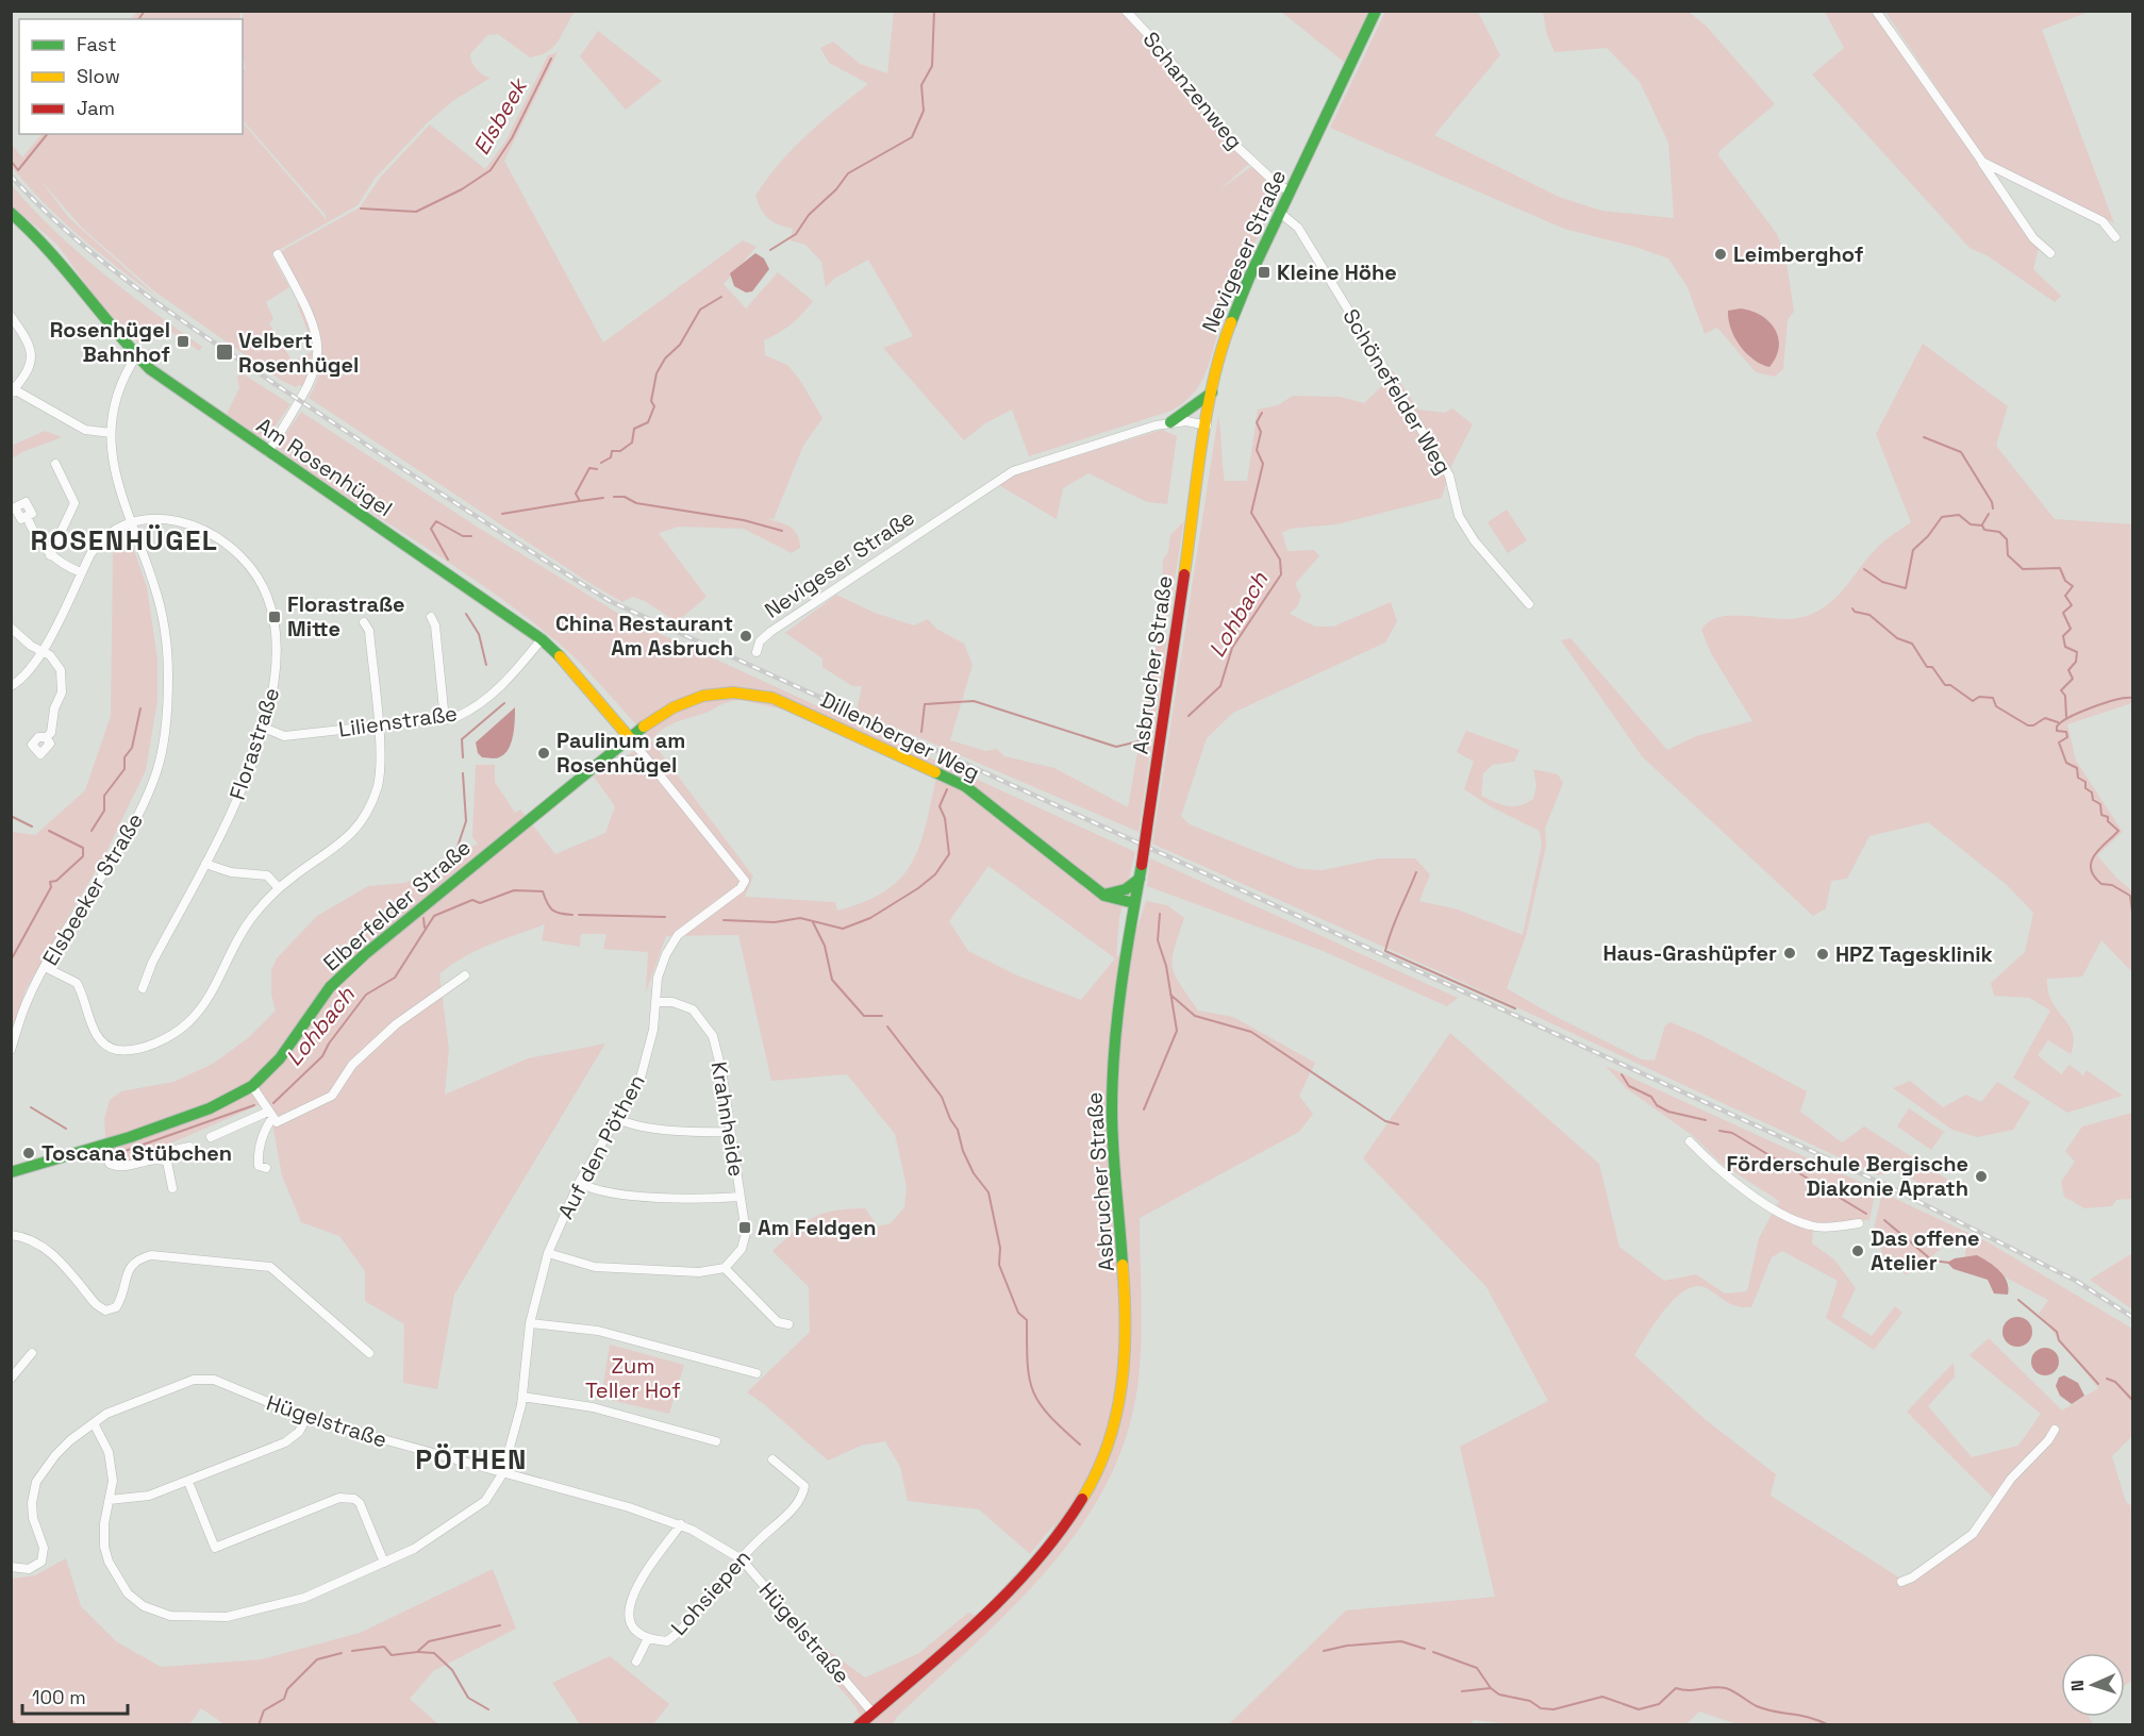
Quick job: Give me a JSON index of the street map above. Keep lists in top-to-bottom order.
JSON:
{
  "streets": {
    "main road": [
      "Nevigeser Straße",
      "Am Rosenhügel",
      "Asbrucher Straße",
      "Dillenberger Weg",
      "Elberfelder Straße"
    ],
    "street": [
      "Schanzenweg",
      "Schönefelder Weg",
      "Lilienstraße",
      "Florastraße",
      "Elsbeeker Straße",
      "Krahnheide",
      "Auf den Pöthen",
      "Hügelstraße",
      "Lohsiepen"
    ]
  },
  "crossings": [
    ["Schanzenweg", "Nevigeser Straße"],
    ["Nevigeser Straße", "Schönefelder Weg"],
    ["Nevigeser Straße", "Asbrucher Straße"],
    ["Am Rosenhügel", "Lilienstraße"],
    ["Am Rosenhügel", "Dillenberger Weg"],
    ["Am Rosenhügel", "Elsbeeker Straße"],
    ["Am Rosenhügel", "Elberfelder Straße"],
    ["Am Rosenhügel", "Auf den Pöthen"],
    ["Asbrucher Straße", "Dillenberger Weg"],
    ["Asbrucher Straße", "Hügelstraße"],
    ["Lilienstraße", "Florastraße"],
    ["Dillenberger Weg", "Elberfelder Straße"],
    ["Dillenberger Weg", "Auf den Pöthen"],
    ["Florastraße", "Elsbeeker Straße"],
    ["Elberfelder Straße", "Auf den Pöthen"],
    ["Krahnheide", "Auf den Pöthen"],
    ["Auf den Pöthen", "Hügelstraße"],
    ["Hügelstraße", "Lohsiepen"]
  ],
  "districts": ["ROSENHÜGEL", "PÖTHEN"],
  "water": ["Elsbeek", "Lohbach"],
  "parks": ["Zum Teller Hof"],
  "places": {
    "other": [
      "Leimberghof",
      "China Restaurant Am Asbruch",
      "Paulinum am Rosenhügel",
      "Haus-Grashüpfer",
      "HPZ Tagesklinik",
      "Toscana Stübchen",
      "Förderschule Bergische Diakonie Aprath",
      "Das offene Atelier"
    ],
    "transit": [
      "Kleine Höhe",
      "Rosenhügel Bahnhof",
      "Velbert Rosenhügel",
      "Florastraße Mitte",
      "Am Feldgen"
    ]
  },
  "legend": ["Fast", "Slow", "Jam"],
  "scale_bar": "100 m",
  "north": "left"
}
